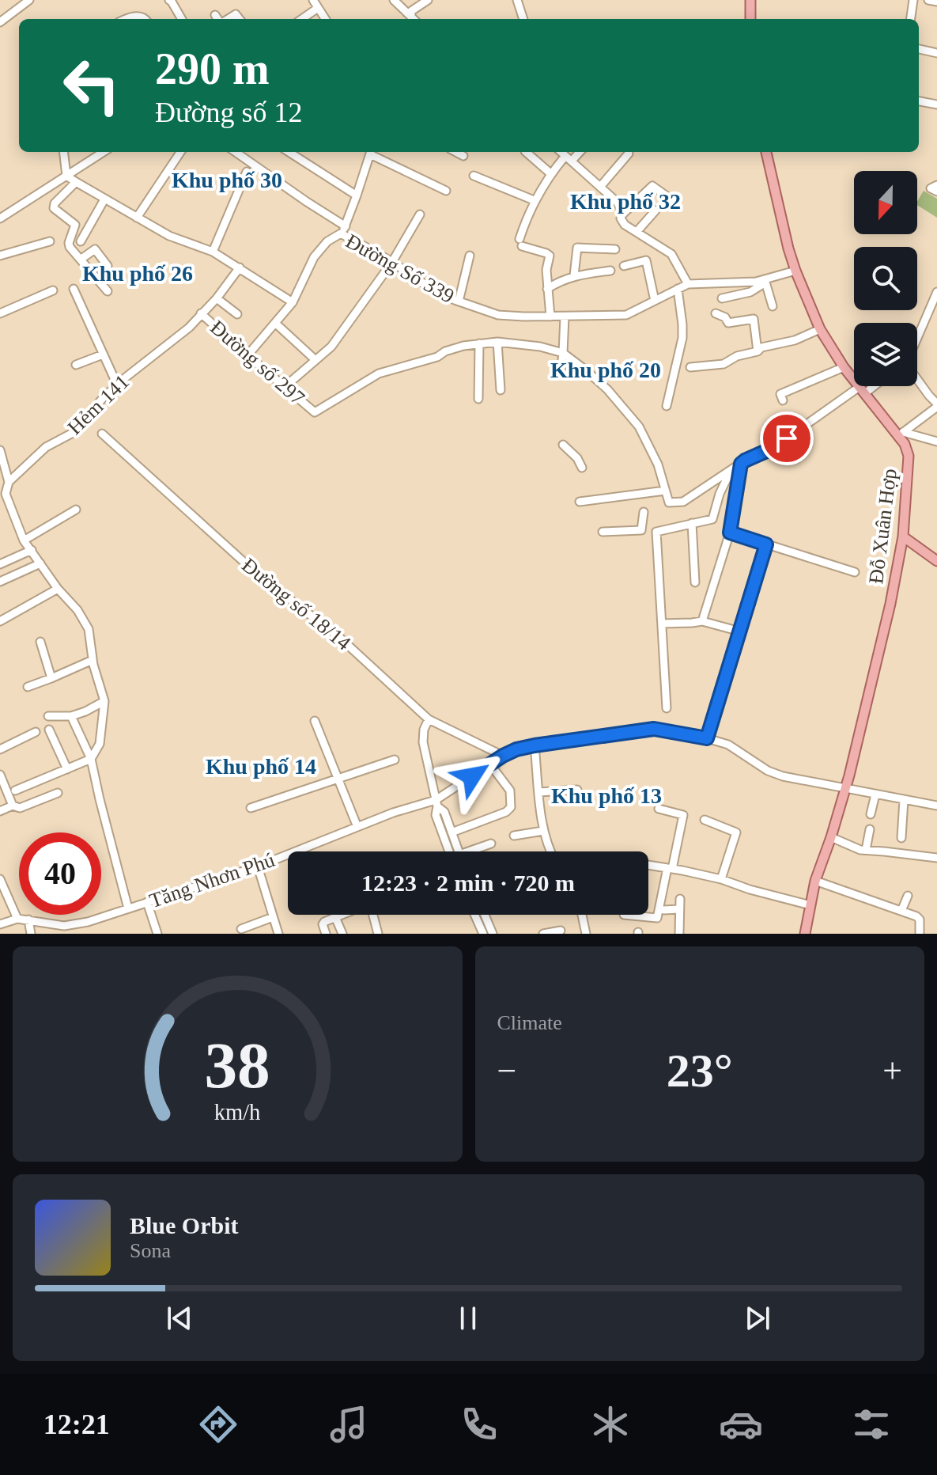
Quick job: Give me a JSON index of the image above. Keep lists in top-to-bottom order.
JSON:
{
  "streets": {
    "main road": ["Đỗ Xuân Hợp"],
    "street": [
      "Đường Số 339",
      "Đường số 297",
      "Hẻm 141",
      "Đường số 18/14",
      "Tăng Nhơn Phú"
    ]
  },
  "crossings": [
    ["Đường Số 339", "Đường số 297"],
    ["Đường Số 339", "Đỗ Xuân Hợp"],
    ["Đường số 297", "Hẻm 141"],
    ["Đỗ Xuân Hợp", "Tăng Nhơn Phú"],
    ["Đường số 18/14", "Tăng Nhơn Phú"]
  ],
  "districts": [
    "Khu phố 30",
    "Khu phố 32",
    "Khu phố 26",
    "Khu phố 20",
    "Khu phố 14",
    "Khu phố 13"
  ],
  "north": "bottom",
  "page": {
    "turn": ["290 m", "Đường số 12"],
    "limit": "40",
    "trip": "12:23 · 2 min · 720 m",
    "tile": "Climate",
    "heat": ["−", "23°", "+"],
    "song": ["Blue Orbit", "Sona"],
    "tabs": "12:21",
    "gauge": ["38", "km/h"]
  }
}
